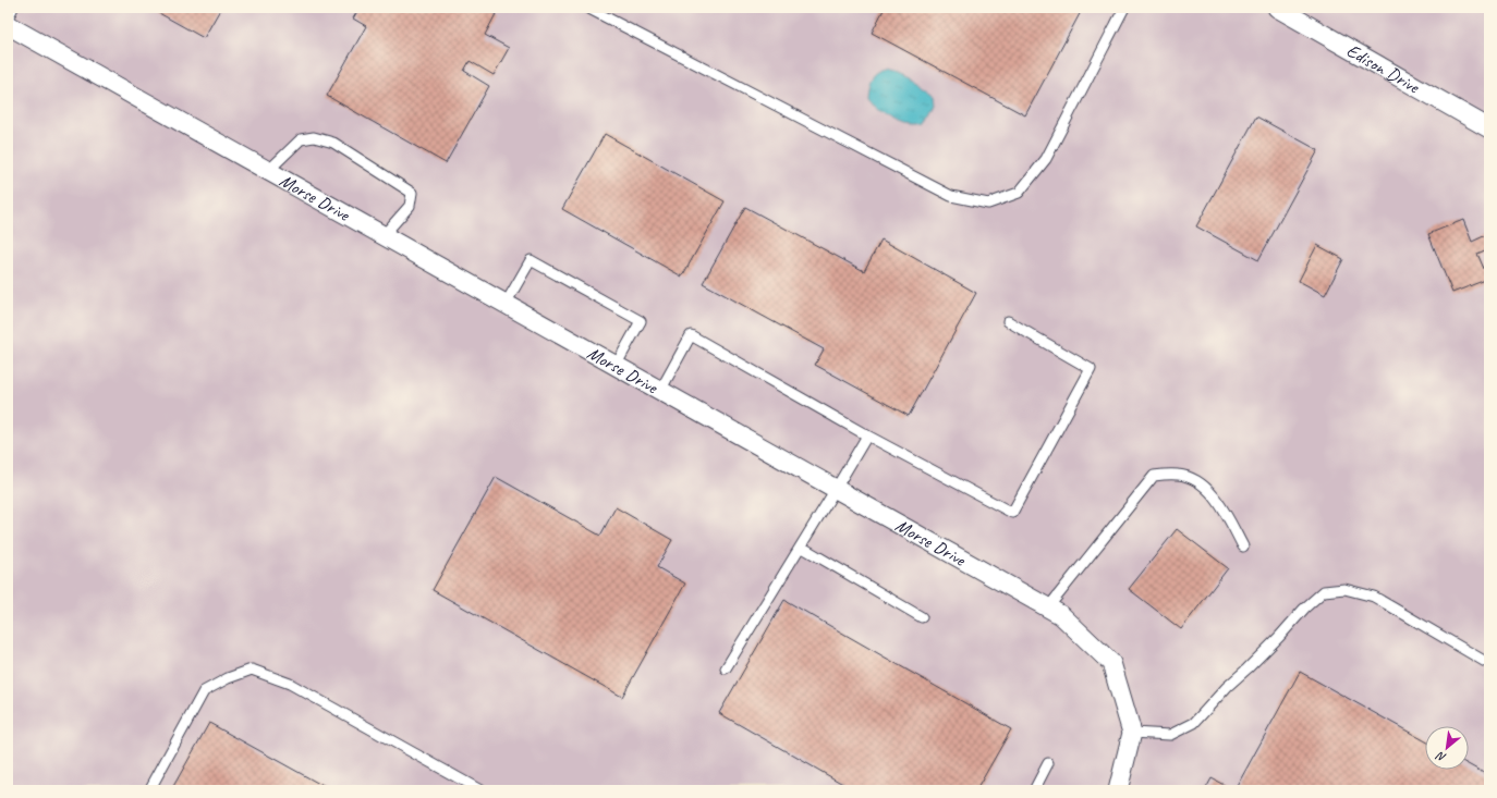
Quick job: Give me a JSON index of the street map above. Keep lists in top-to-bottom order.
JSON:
{
  "streets": {
    "street": ["Edison Drive", "Morse Drive"]
  },
  "north": "bottom left"
}
